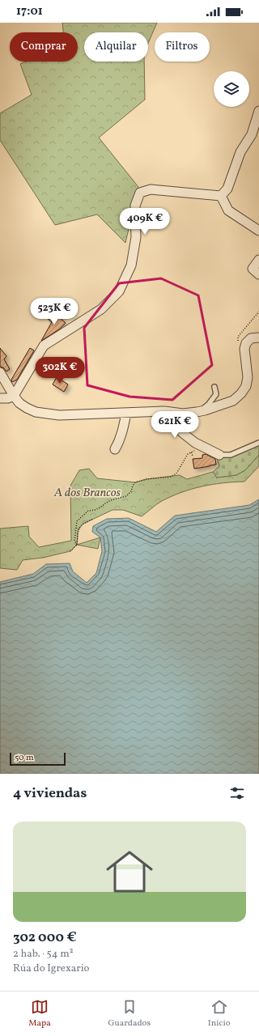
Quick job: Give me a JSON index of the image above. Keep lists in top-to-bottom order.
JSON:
{
  "parks": ["A dos Brancos"],
  "scale_bar": "50 m",
  "page": {
    "status": "17:01",
    "chip": ["Comprar", "Alquilar", "Filtros"],
    "price": [
      "409K €",
      "523K €",
      "302K €",
      "621K €"
    ],
    "scale": "50 m",
    "heading": "4 viviendas",
    "list": [
      {
        "name": "302 000 €",
        "note": "2 hab. · 54 m² · Rúa do Igrexario"
      }
    ],
    "tabs": ["Mapa", "Guardados", "Inicio"]
  }
}
